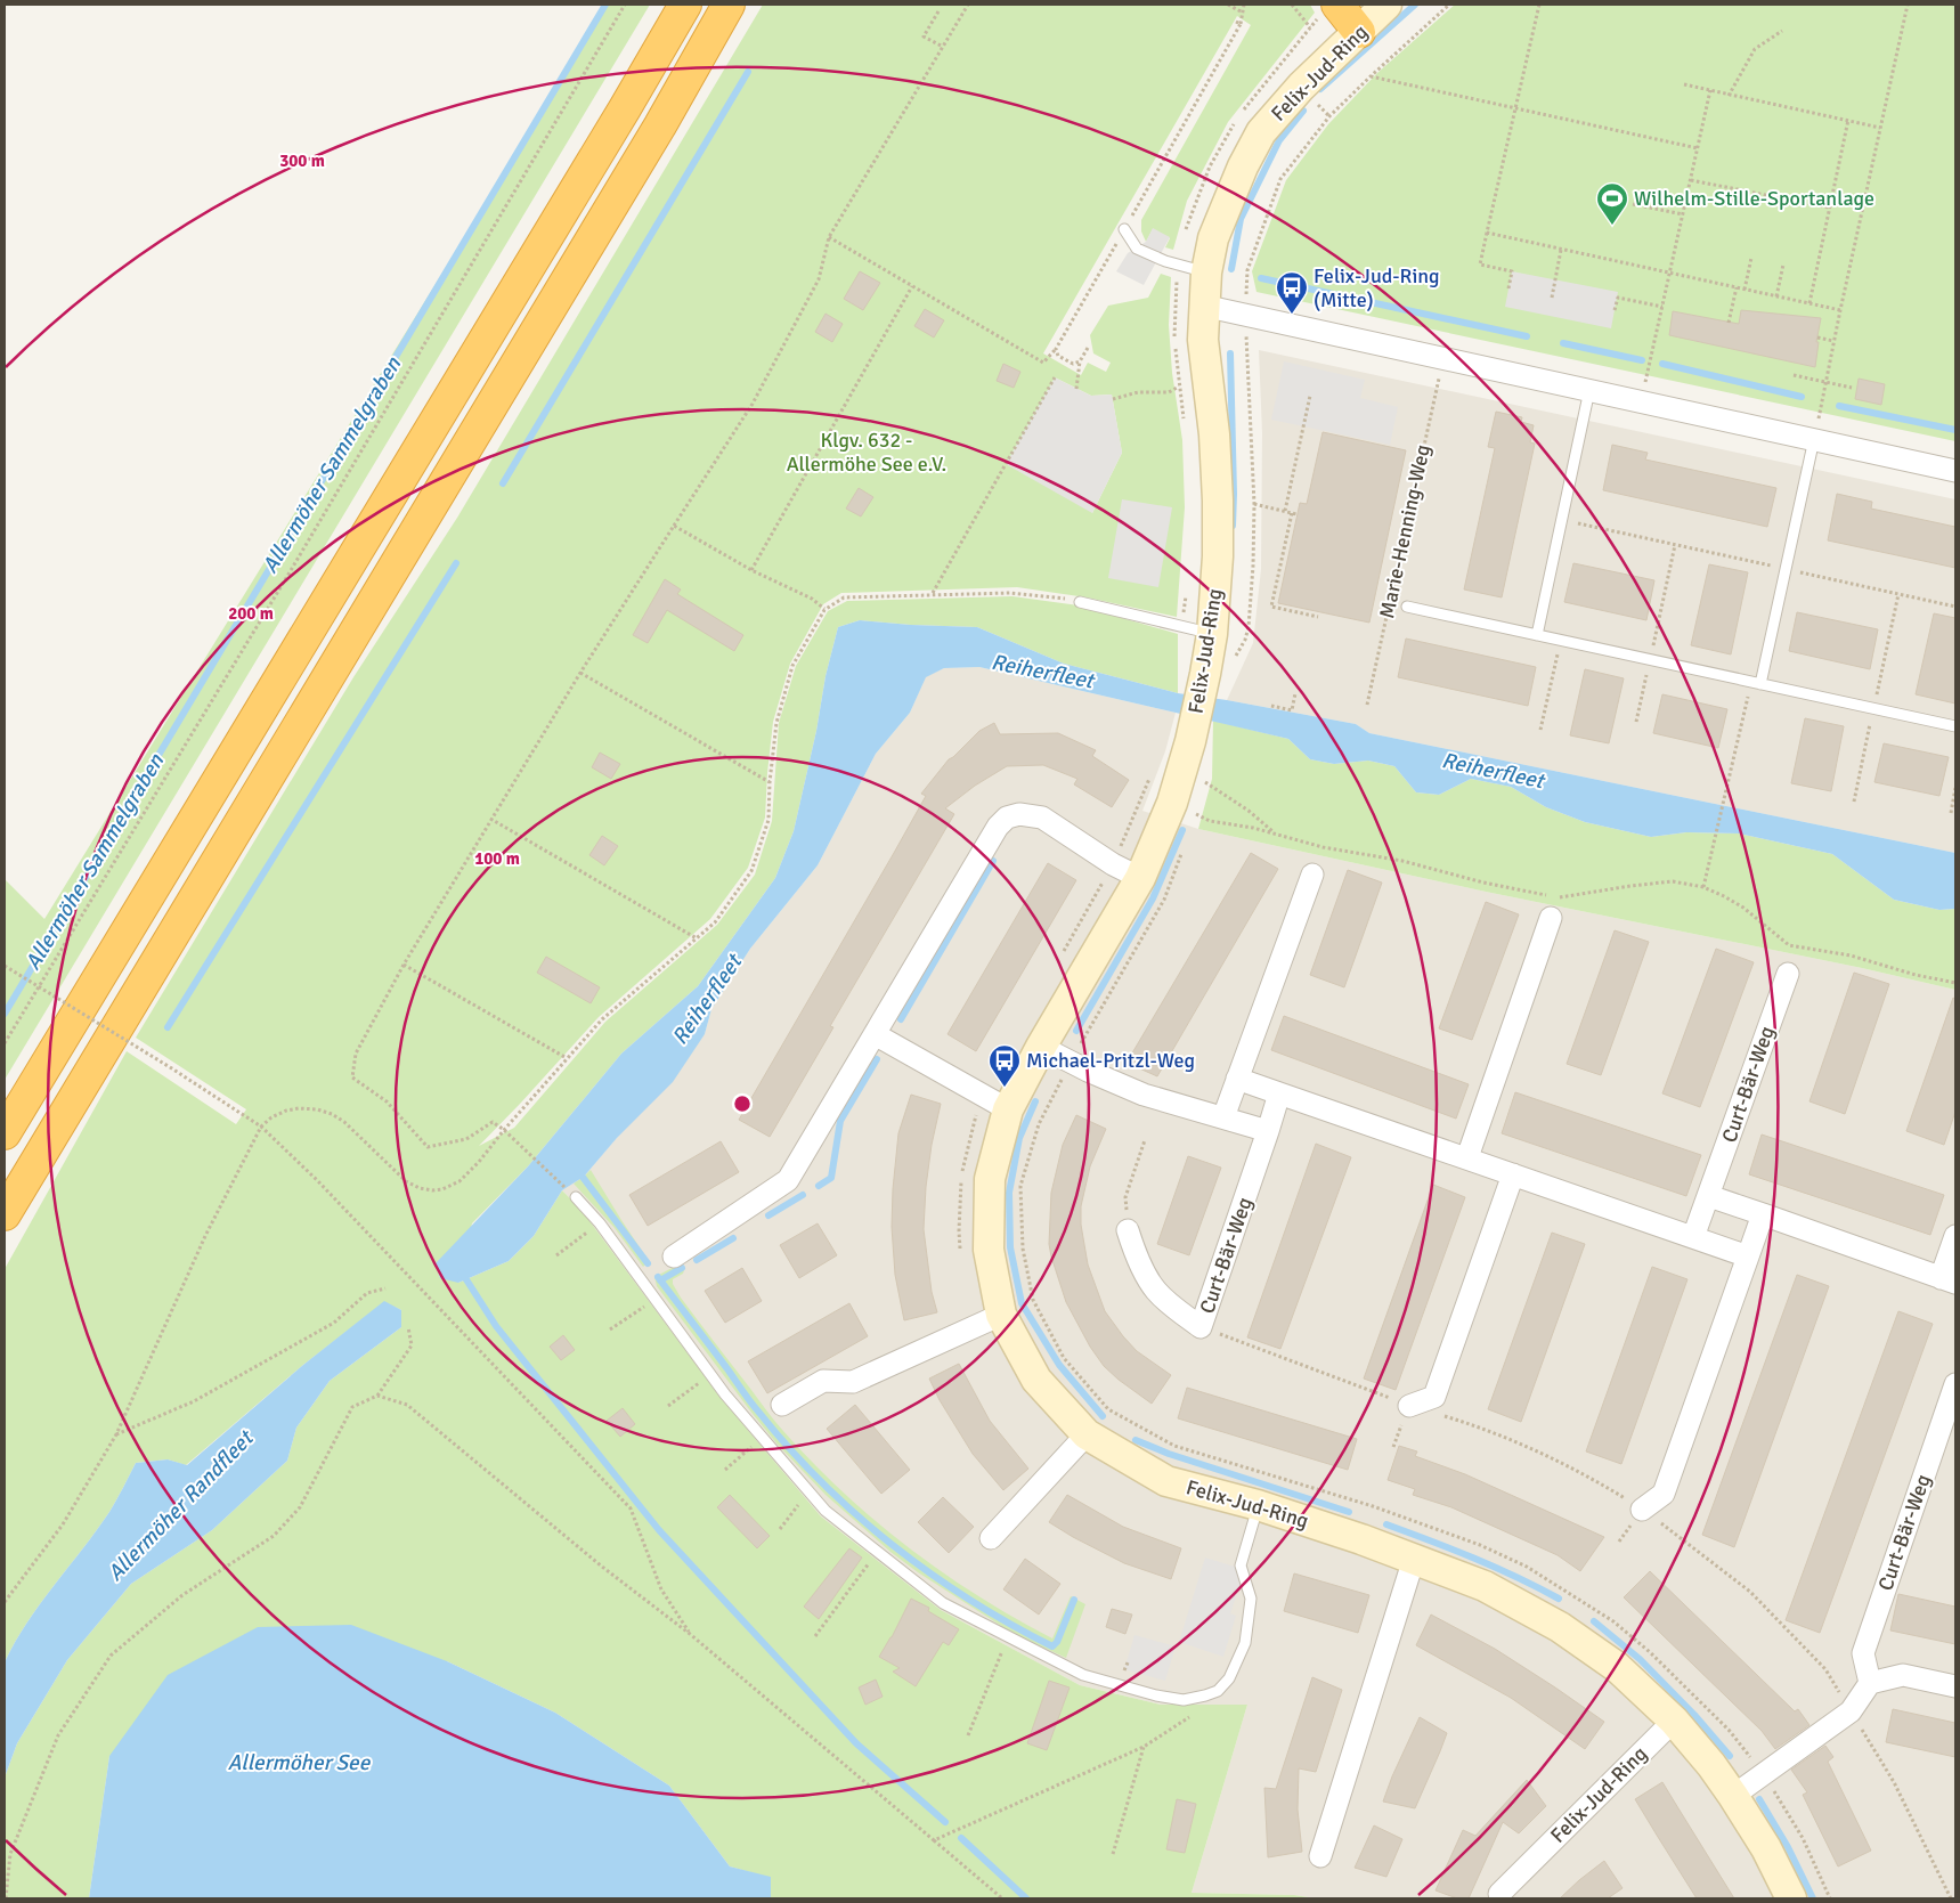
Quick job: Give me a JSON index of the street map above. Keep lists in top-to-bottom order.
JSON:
{
  "streets": {
    "street": ["Felix-Jud-Ring", "Curt-Bär-Weg"],
    "lane": ["Marie-Henning-Weg"]
  },
  "water": [
    "Allermöher Sammelgraben",
    "Reiherfleet",
    "Allermöher Randfleet",
    "Allermöher See"
  ],
  "parks": ["Klgv. 632 - Allermöhe See e.V."],
  "places": {
    "sports": ["Wilhelm-Stille-Sportanlage"],
    "bus stop": ["Felix-Jud-Ring (Mitte)", "Michael-Pritzl-Weg"]
  },
  "rings": ["300 m", "200 m", "100 m"]
}
